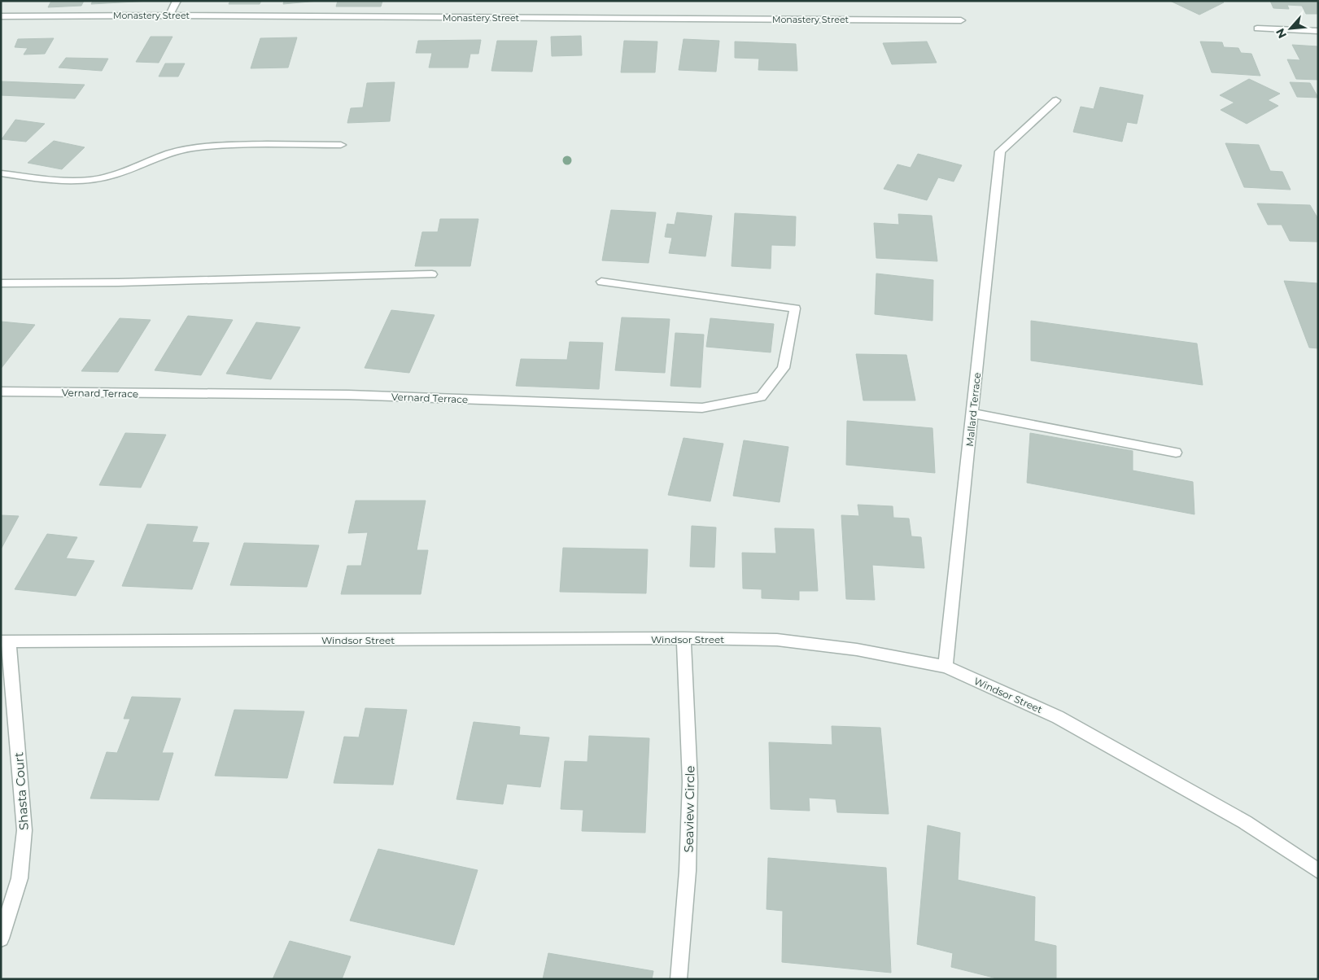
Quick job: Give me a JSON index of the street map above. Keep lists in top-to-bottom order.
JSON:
{
  "streets": {
    "street": [
      "Monastery Street",
      "Vernard Terrace",
      "Mallard Terrace",
      "Windsor Street",
      "Shasta Court",
      "Seaview Circle"
    ]
  },
  "crossings": [
    ["Mallard Terrace", "Windsor Street"],
    ["Windsor Street", "Shasta Court"],
    ["Windsor Street", "Seaview Circle"]
  ],
  "north": "bottom left"
}
